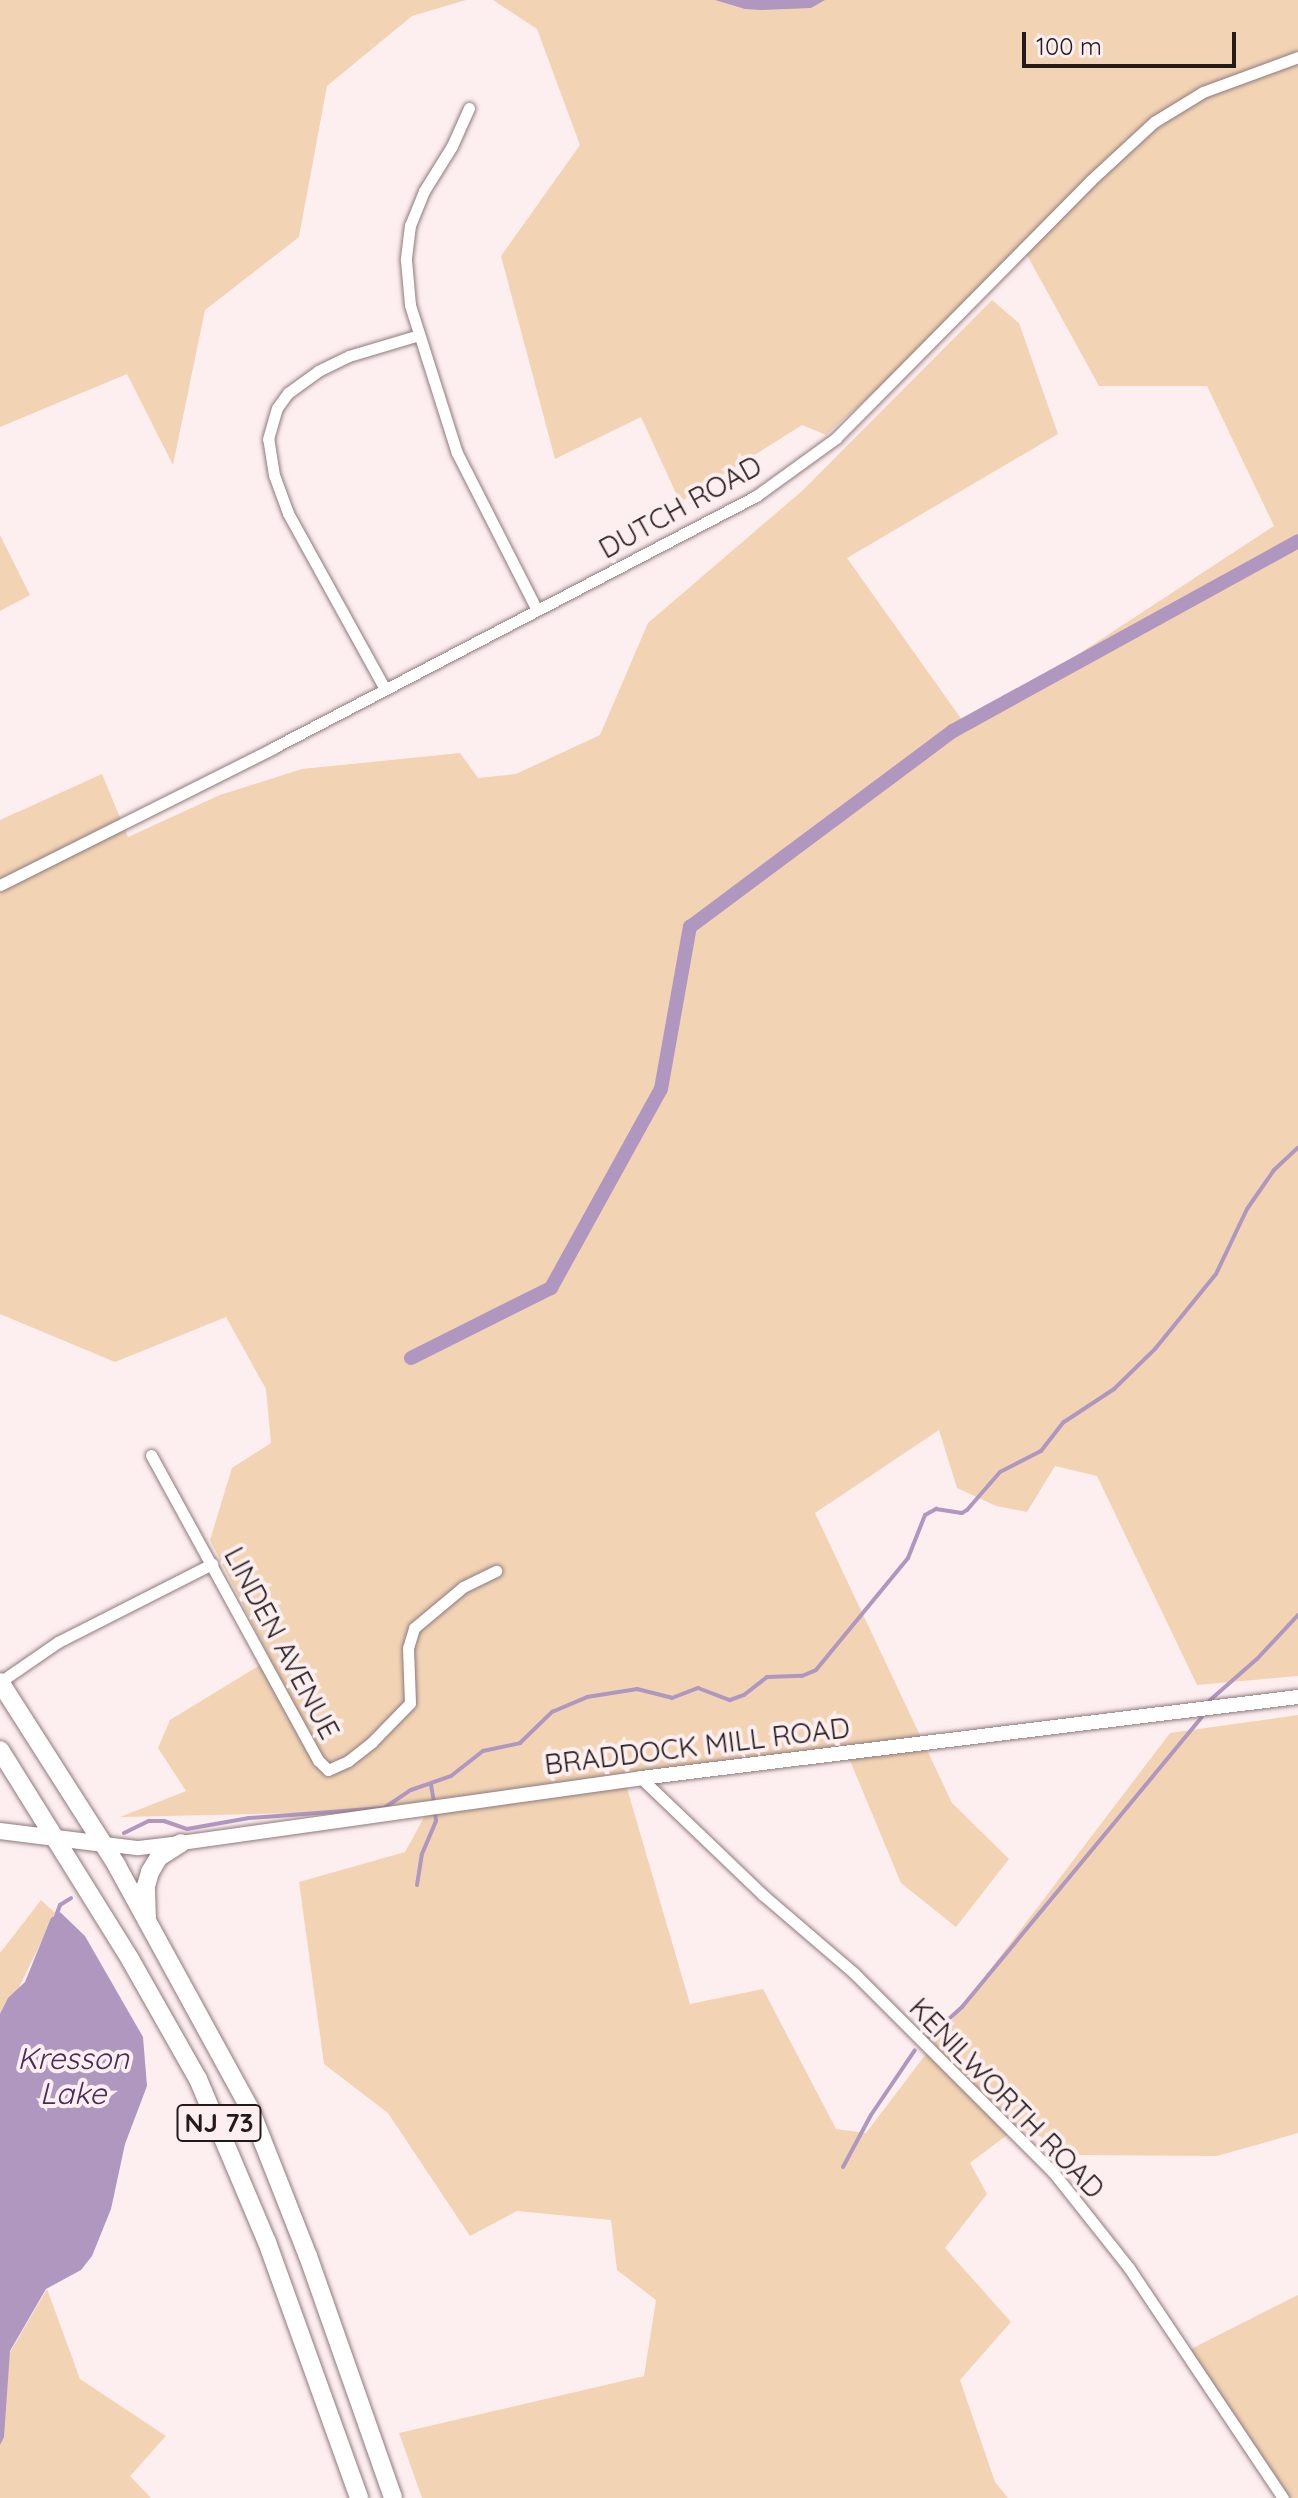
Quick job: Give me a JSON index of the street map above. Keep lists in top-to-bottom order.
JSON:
{
  "streets": {
    "highway": ["NJ 73"],
    "street": [
      "DUTCH ROAD",
      "LINDEN AVENUE",
      "BRADDOCK MILL ROAD",
      "KENILWORTH ROAD"
    ]
  },
  "crossings": [
    ["BRADDOCK MILL ROAD", "KENILWORTH ROAD"],
    ["BRADDOCK MILL ROAD", "NJ 73"]
  ],
  "water": ["Kresson Lake"],
  "scale_bar": "100 m"
}
